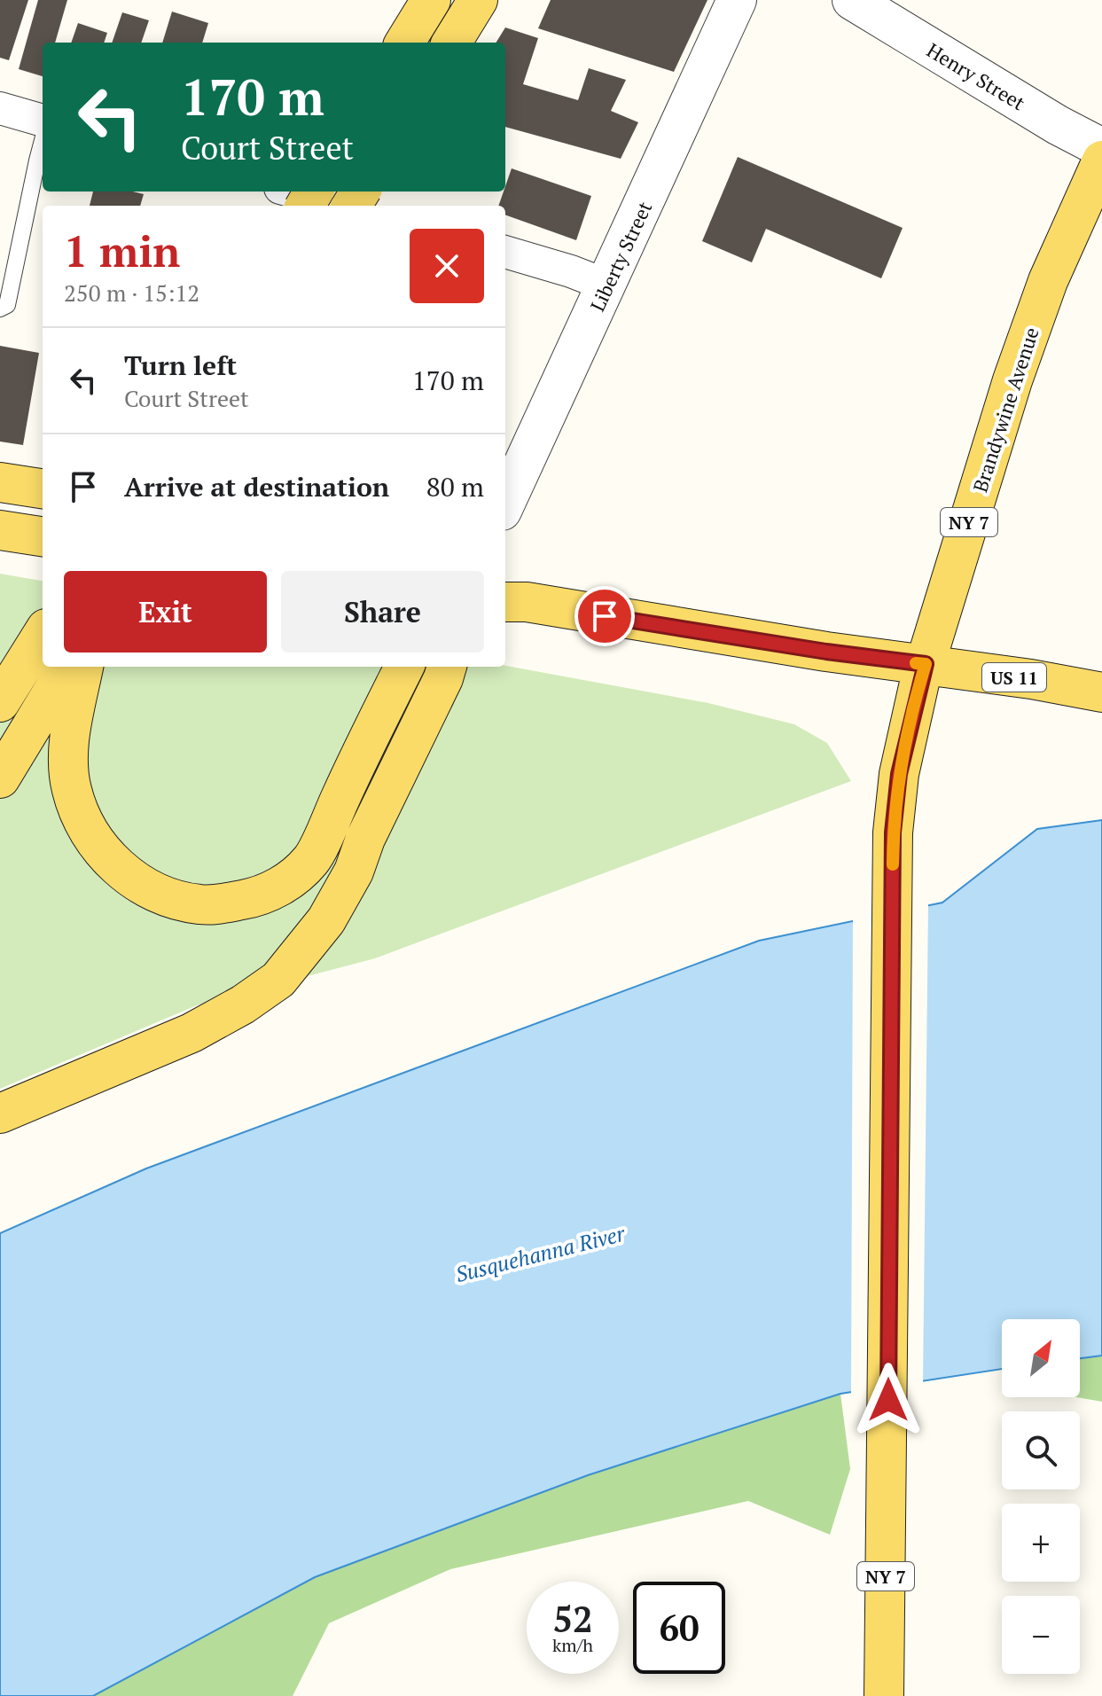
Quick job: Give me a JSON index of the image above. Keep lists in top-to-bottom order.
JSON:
{
  "streets": {
    "main road": ["Brandywine Avenue", "NY 7", "US 11"],
    "street": ["Henry Street", "Liberty Street"]
  },
  "crossings": [
    ["Brandywine Avenue", "NY 7"],
    ["Brandywine Avenue", "US 11"],
    ["NY 7", "US 11"]
  ],
  "water": ["Susquehanna River"],
  "north": "top right",
  "page": {
    "turn": ["170 m", "Court Street"],
    "heading": ["1 min", "250 m · 15:12"],
    "list": [
      {
        "name": "Turn left",
        "note": "Court Street",
        "value": "170 m"
      },
      {
        "name": "Arrive at destination",
        "value": "80 m"
      }
    ],
    "buttons": ["Exit", "Share"],
    "map_buttons": ["+", "−"],
    "speed": "52 km/h",
    "limit": "60"
  }
}
